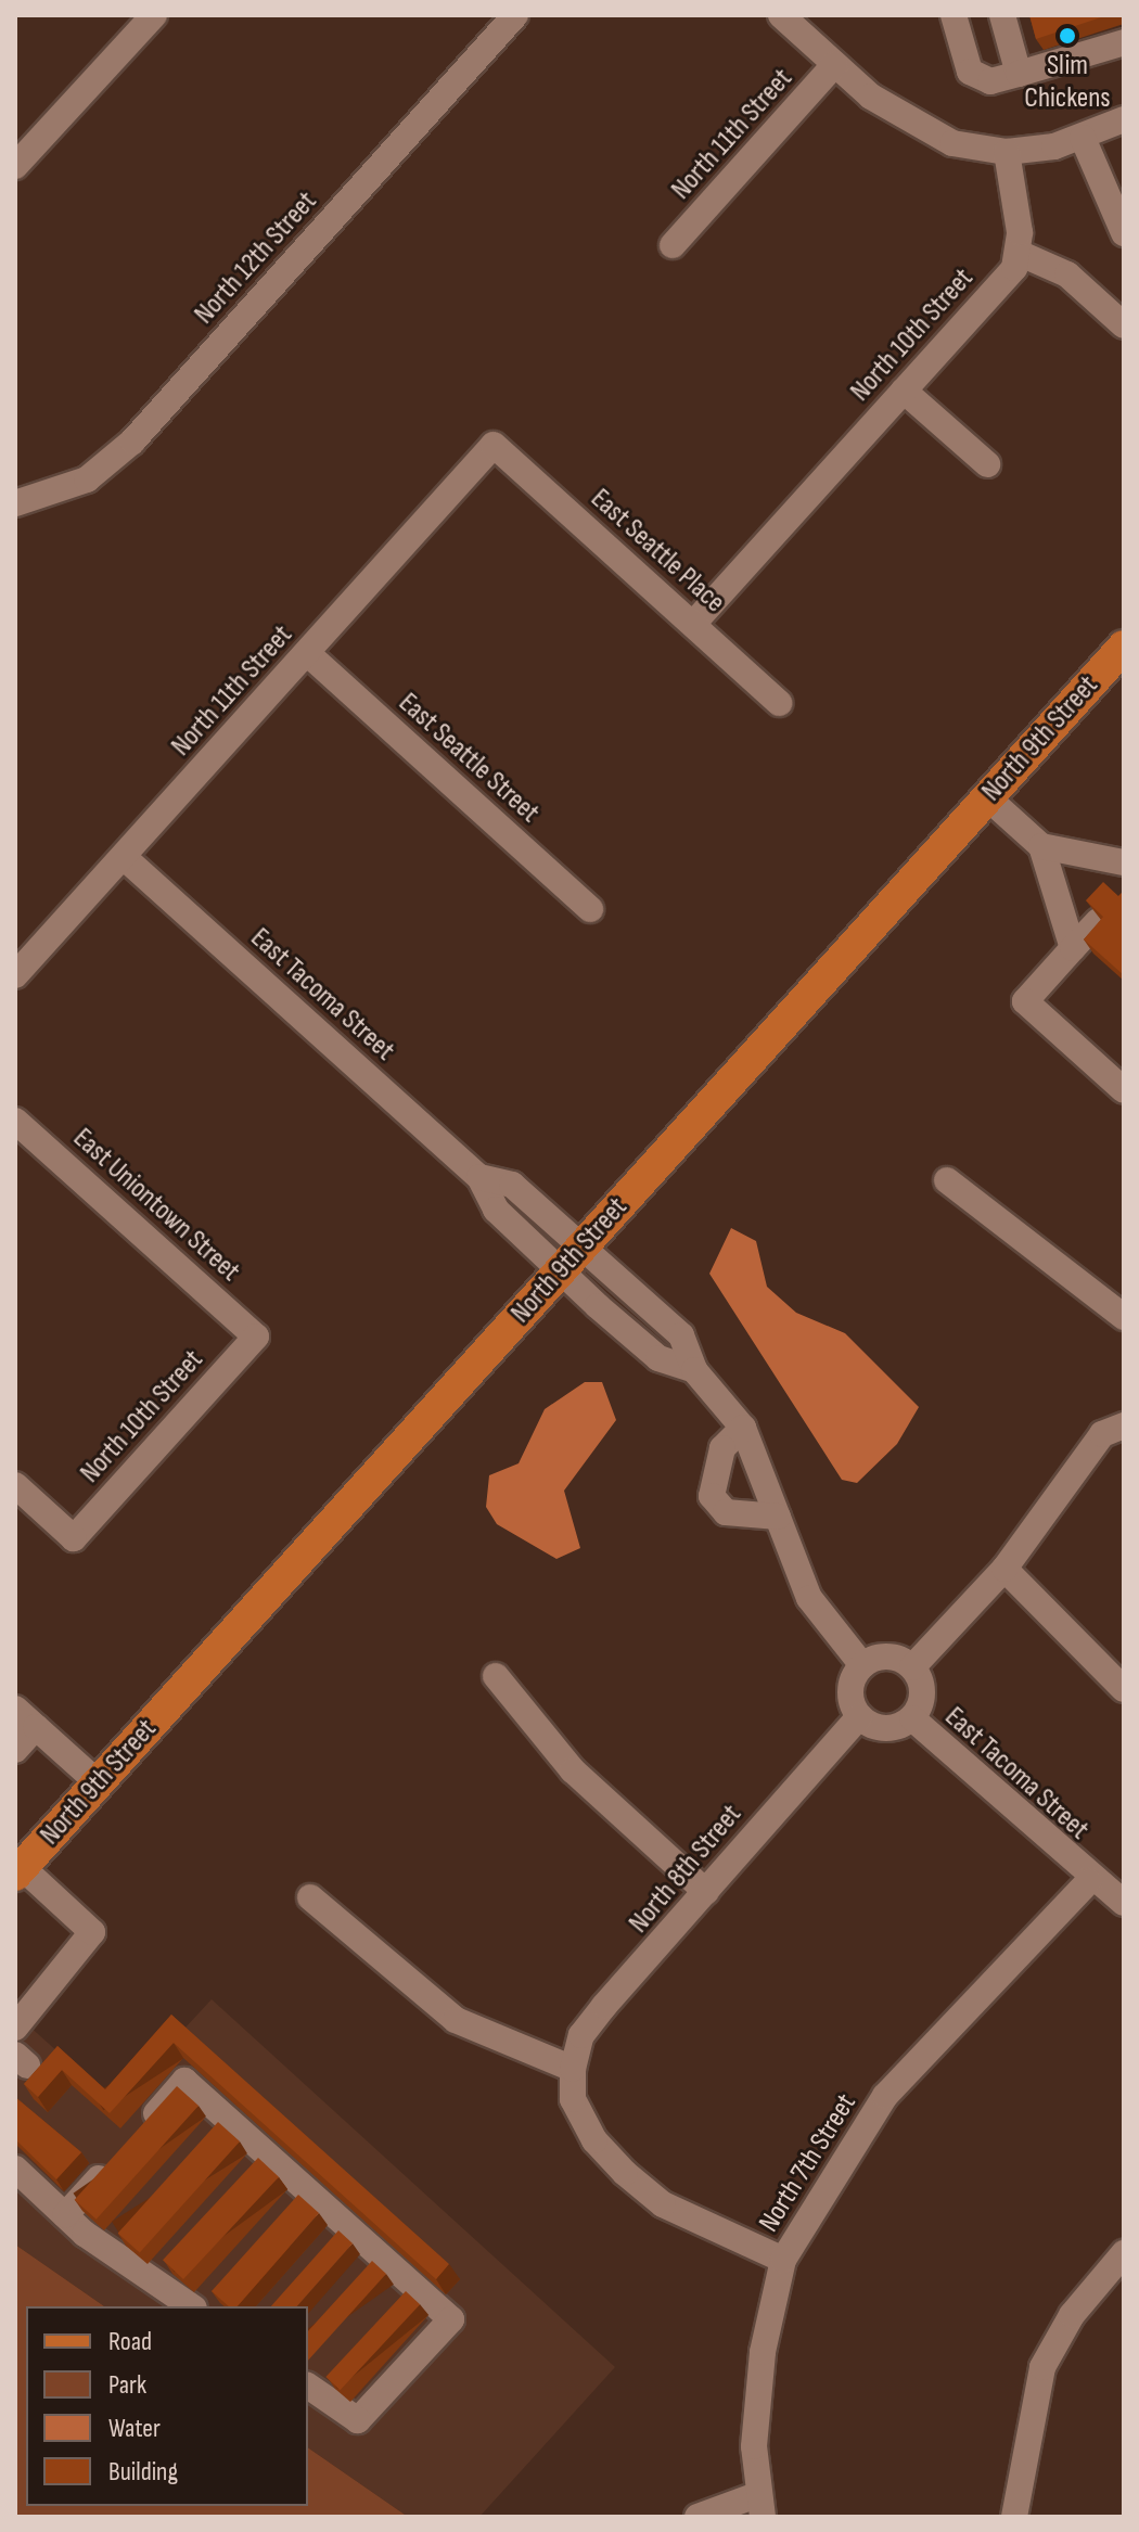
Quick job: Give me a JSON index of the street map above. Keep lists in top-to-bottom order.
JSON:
{
  "streets": {
    "main road": ["North 9th Street"],
    "street": [
      "North 11th Street",
      "North 12th Street",
      "North 10th Street",
      "East Seattle Place",
      "East Seattle Street",
      "East Tacoma Street",
      "East Uniontown Street",
      "North 8th Street",
      "North 7th Street"
    ]
  },
  "crossings": [
    ["North 11th Street", "East Seattle Place"],
    ["North 11th Street", "East Seattle Street"],
    ["North 11th Street", "East Tacoma Street"],
    ["North 10th Street", "East Seattle Place"],
    ["North 10th Street", "East Uniontown Street"],
    ["North 9th Street", "East Tacoma Street"],
    ["East Tacoma Street", "North 8th Street"],
    ["East Tacoma Street", "North 7th Street"]
  ],
  "places": ["Slim Chickens"],
  "legend": [
    "Road",
    "Park",
    "Water",
    "Building"
  ]
}
